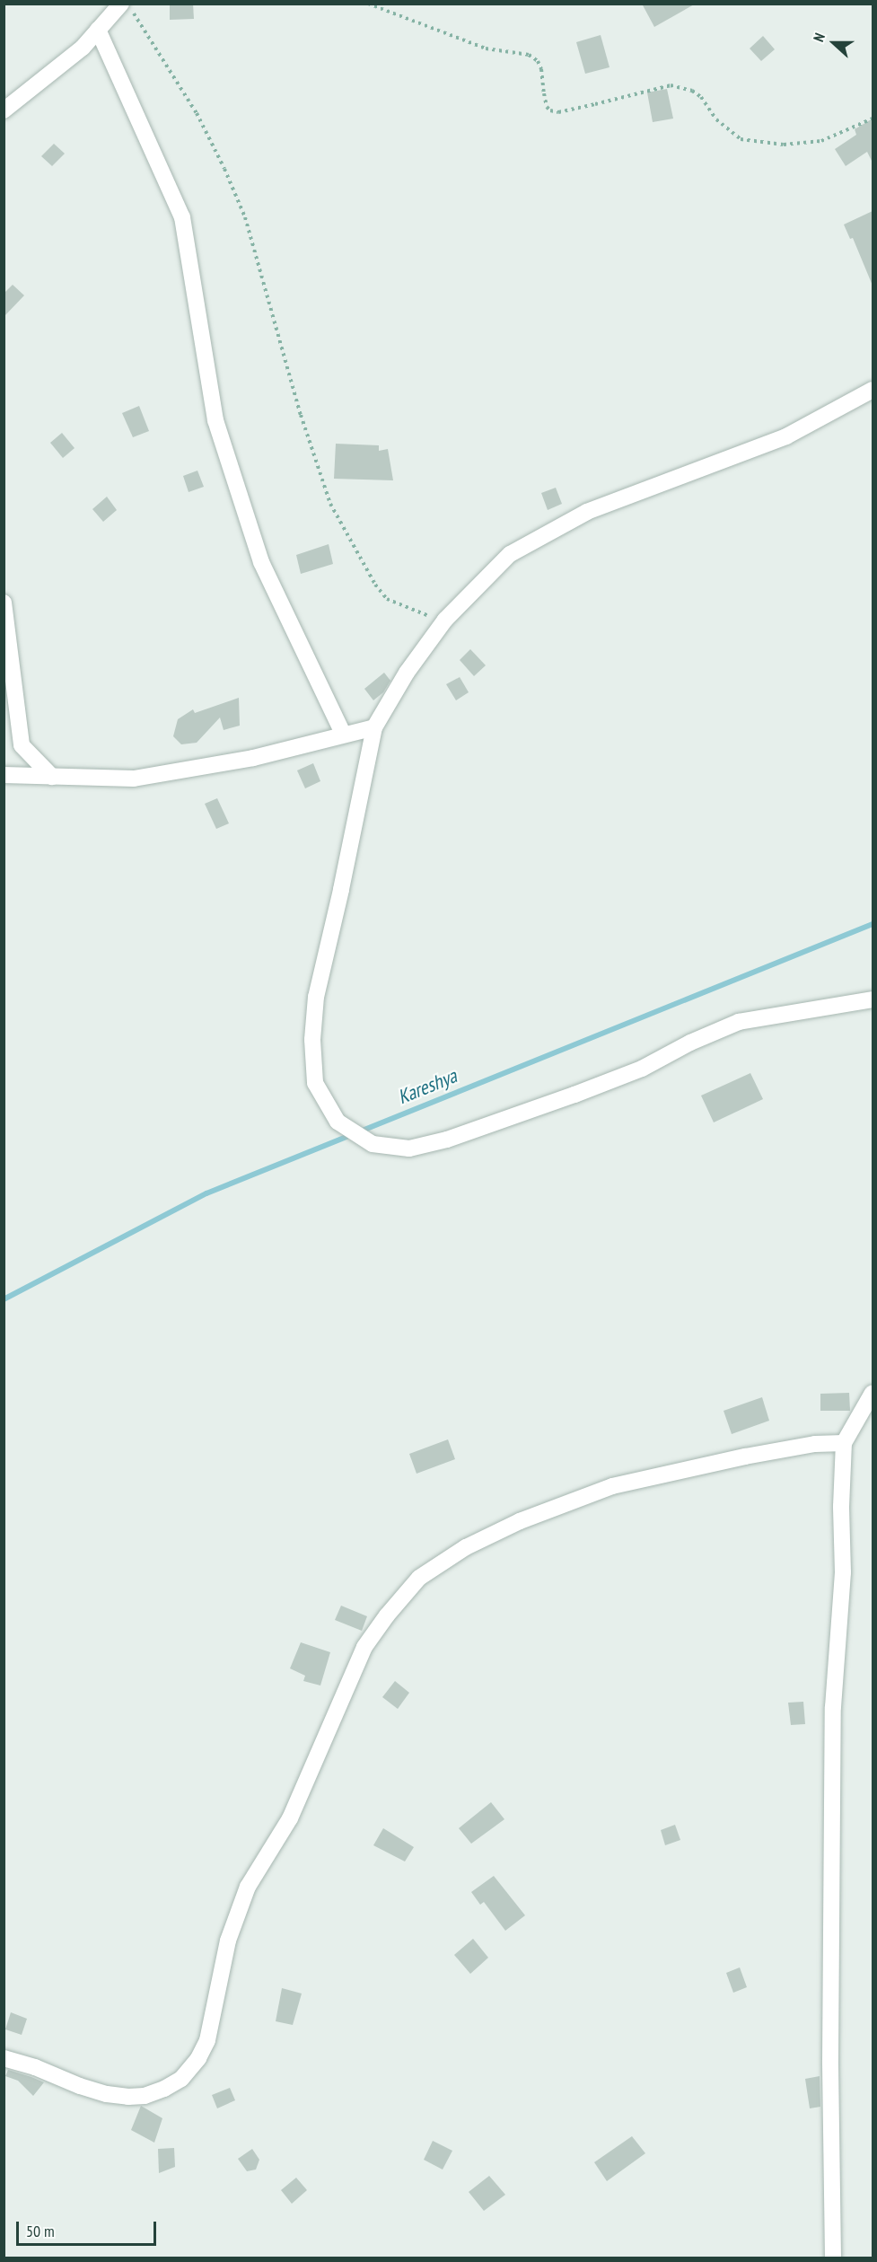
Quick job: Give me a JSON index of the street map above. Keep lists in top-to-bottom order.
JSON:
{
  "water": ["Kareshya"],
  "scale_bar": "50 m",
  "north": "left"
}
